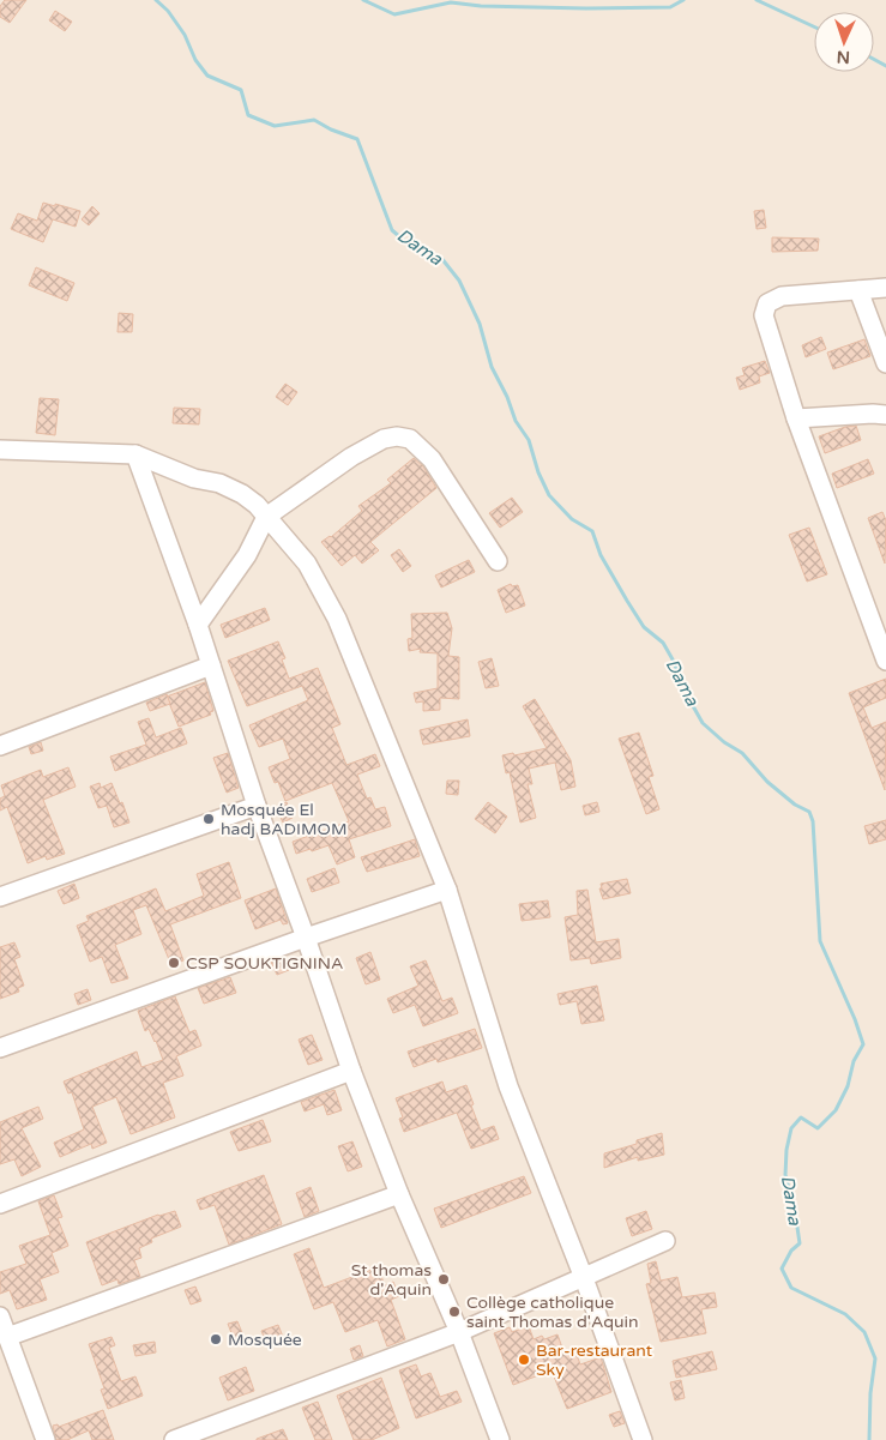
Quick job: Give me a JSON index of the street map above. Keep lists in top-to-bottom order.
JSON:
{
  "water": ["Dama"],
  "places": [
    "Mosquée El hadj BADIMOM",
    "CSP SOUKTIGNINA",
    "St thomas d'Aquin",
    "Collège catholique saint Thomas d'Aquin",
    "Mosquée",
    "Bar-restaurant Sky"
  ],
  "north": "bottom"
}
